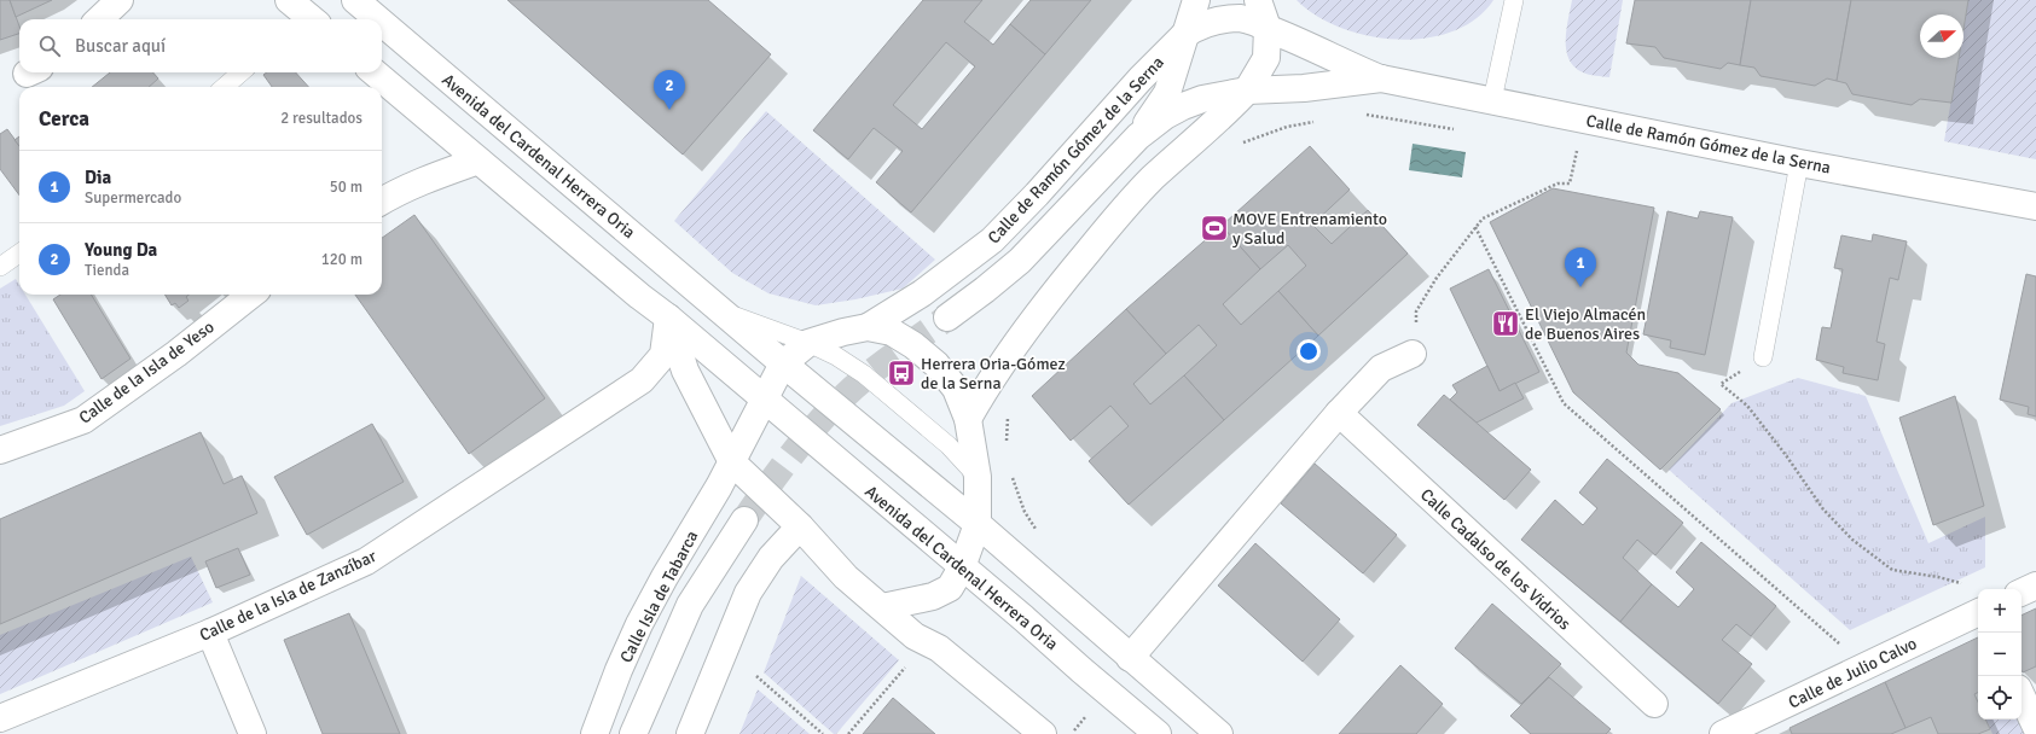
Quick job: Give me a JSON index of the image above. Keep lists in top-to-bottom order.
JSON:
{
  "streets": {
    "street": [
      "Calle de Ramón Gómez de la Serna",
      "Avenida del Cardenal Herrera Oria",
      "Calle de la Isla de Yeso",
      "Calle Cadalso de los Vidrios",
      "Calle de la Isla de Zanzíbar",
      "Calle Isla de Tabarca",
      "Calle de Julio Calvo"
    ]
  },
  "crossings": [
    ["Avenida del Cardenal Herrera Oria", "Calle de la Isla de Zanzíbar"]
  ],
  "places": {
    "sports": ["MOVE Entrenamiento y Salud"],
    "restaurant": ["El Viejo Almacén de Buenos Aires"],
    "bus stop": ["Herrera Oria-Gómez de la Serna"]
  },
  "north": "right",
  "page": {
    "search": "Buscar aquí",
    "pins": ["2", "1"],
    "heading": ["Cerca", "2 resultados"],
    "list": [
      {
        "mark": "1",
        "name": "Dia",
        "note": "Supermercado",
        "value": "50 m"
      },
      {
        "mark": "2",
        "name": "Young Da",
        "note": "Tienda",
        "value": "120 m"
      }
    ],
    "map_buttons": ["+", "−"]
  }
}
